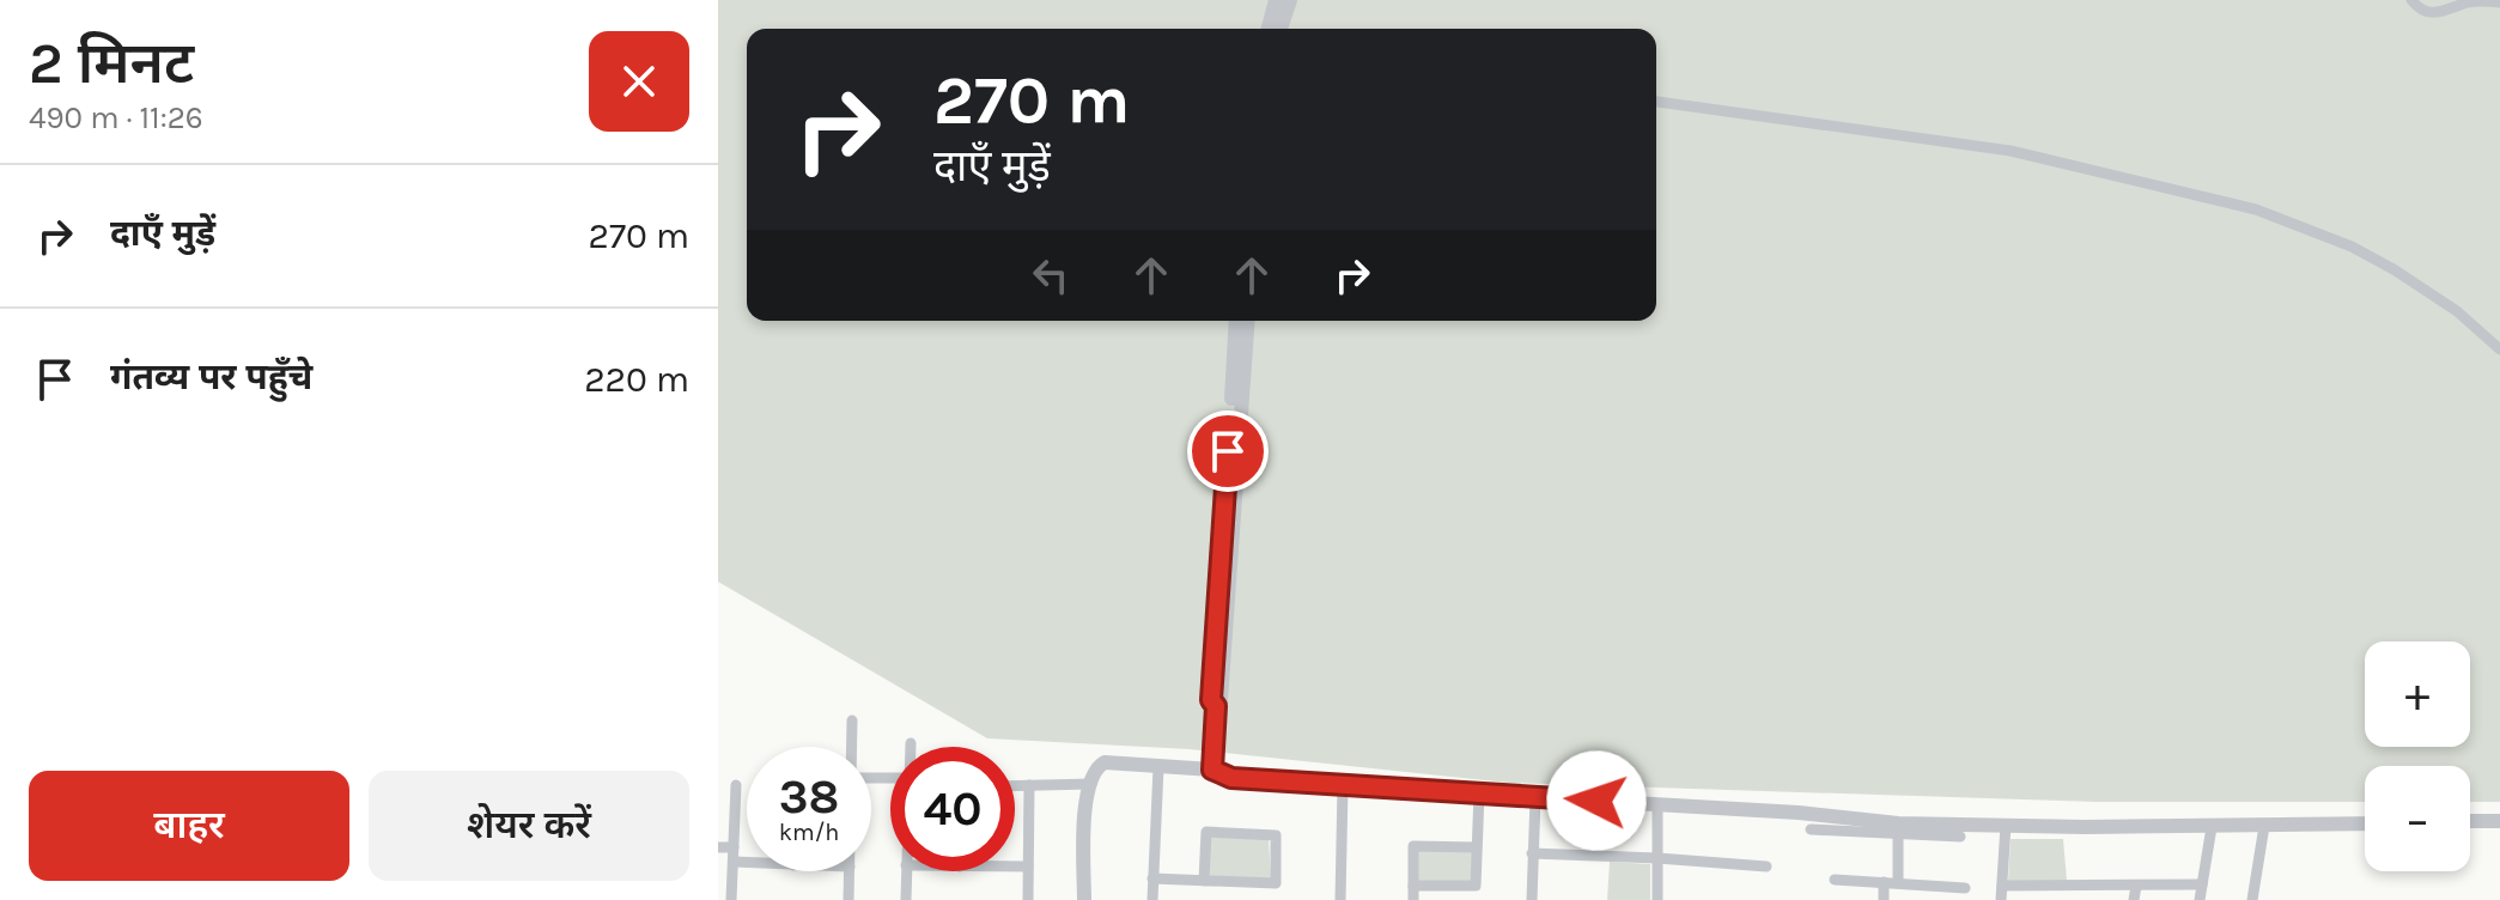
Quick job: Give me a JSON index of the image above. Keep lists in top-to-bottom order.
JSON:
{
  "page": {
    "heading": ["2 मिनट", "490 m · 11:26"],
    "turn": ["270 m", "दाएँ मुड़ें"],
    "list": [
      {
        "name": "दाएँ मुड़ें",
        "value": "270 m"
      },
      {
        "name": "गंतव्य पर पहुँचे",
        "value": "220 m"
      }
    ],
    "map_buttons": ["+", "−"],
    "speed": "38 km/h",
    "limit": "40",
    "buttons": ["बाहर", "शेयर करें"]
  }
}
